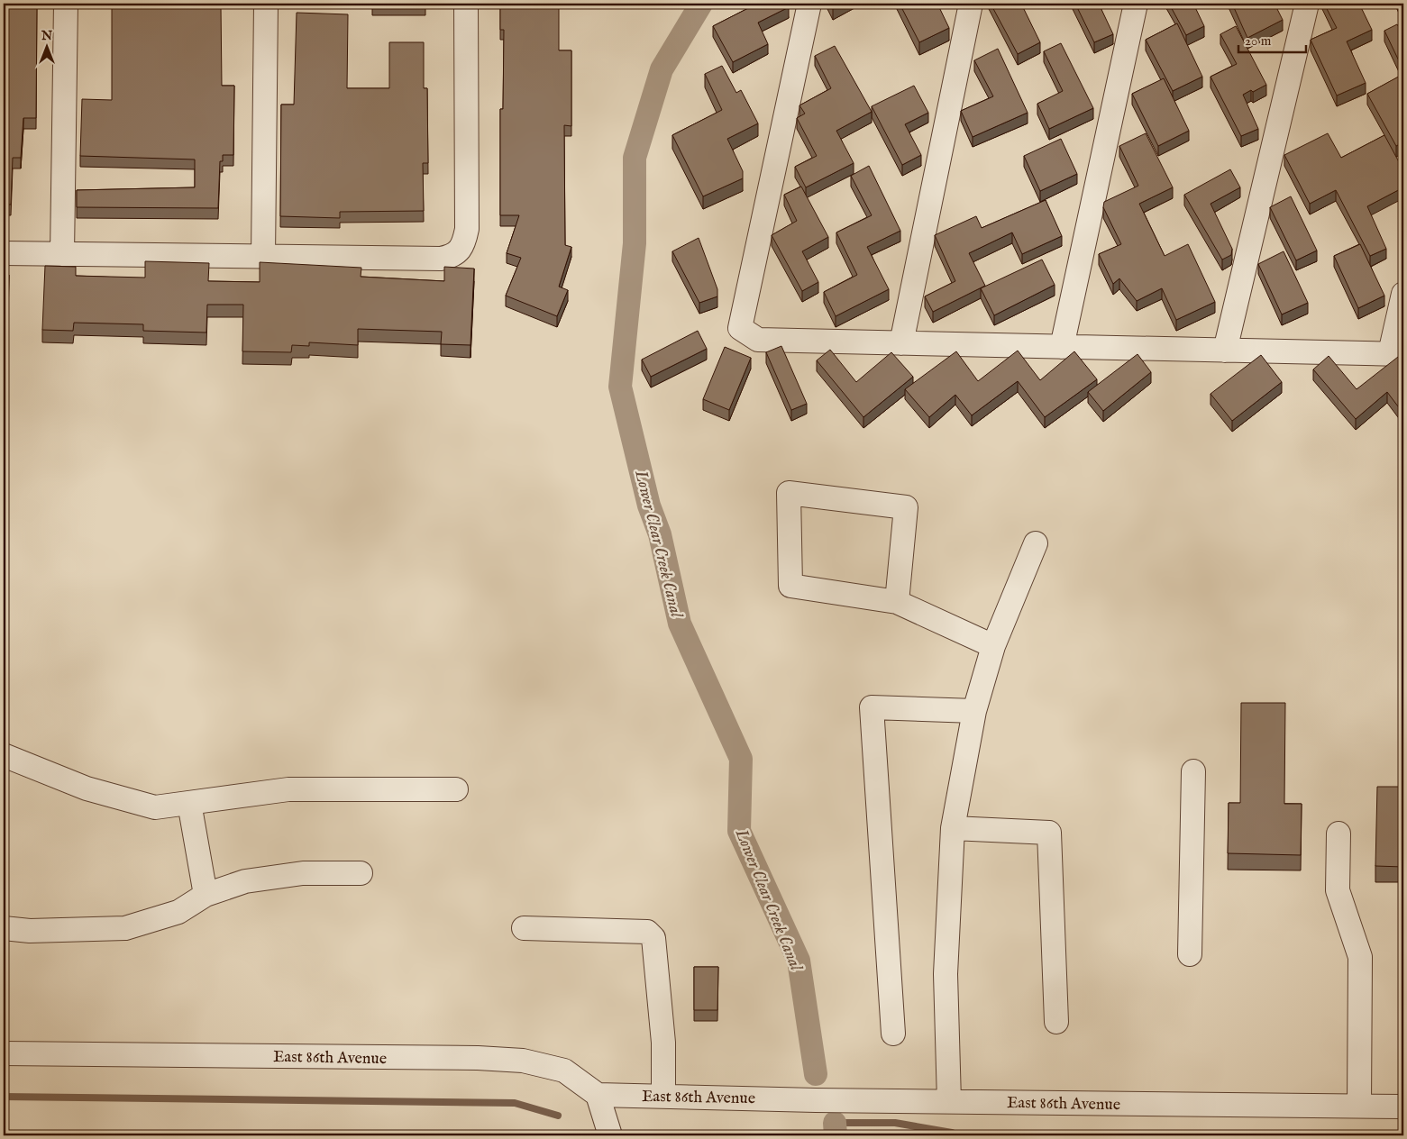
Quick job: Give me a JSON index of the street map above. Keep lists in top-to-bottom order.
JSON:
{
  "streets": {
    "street": ["East 86th Avenue"]
  },
  "water": ["Lower Clear Creek Canal"],
  "scale_bar": "20 m",
  "north": "top"
}
